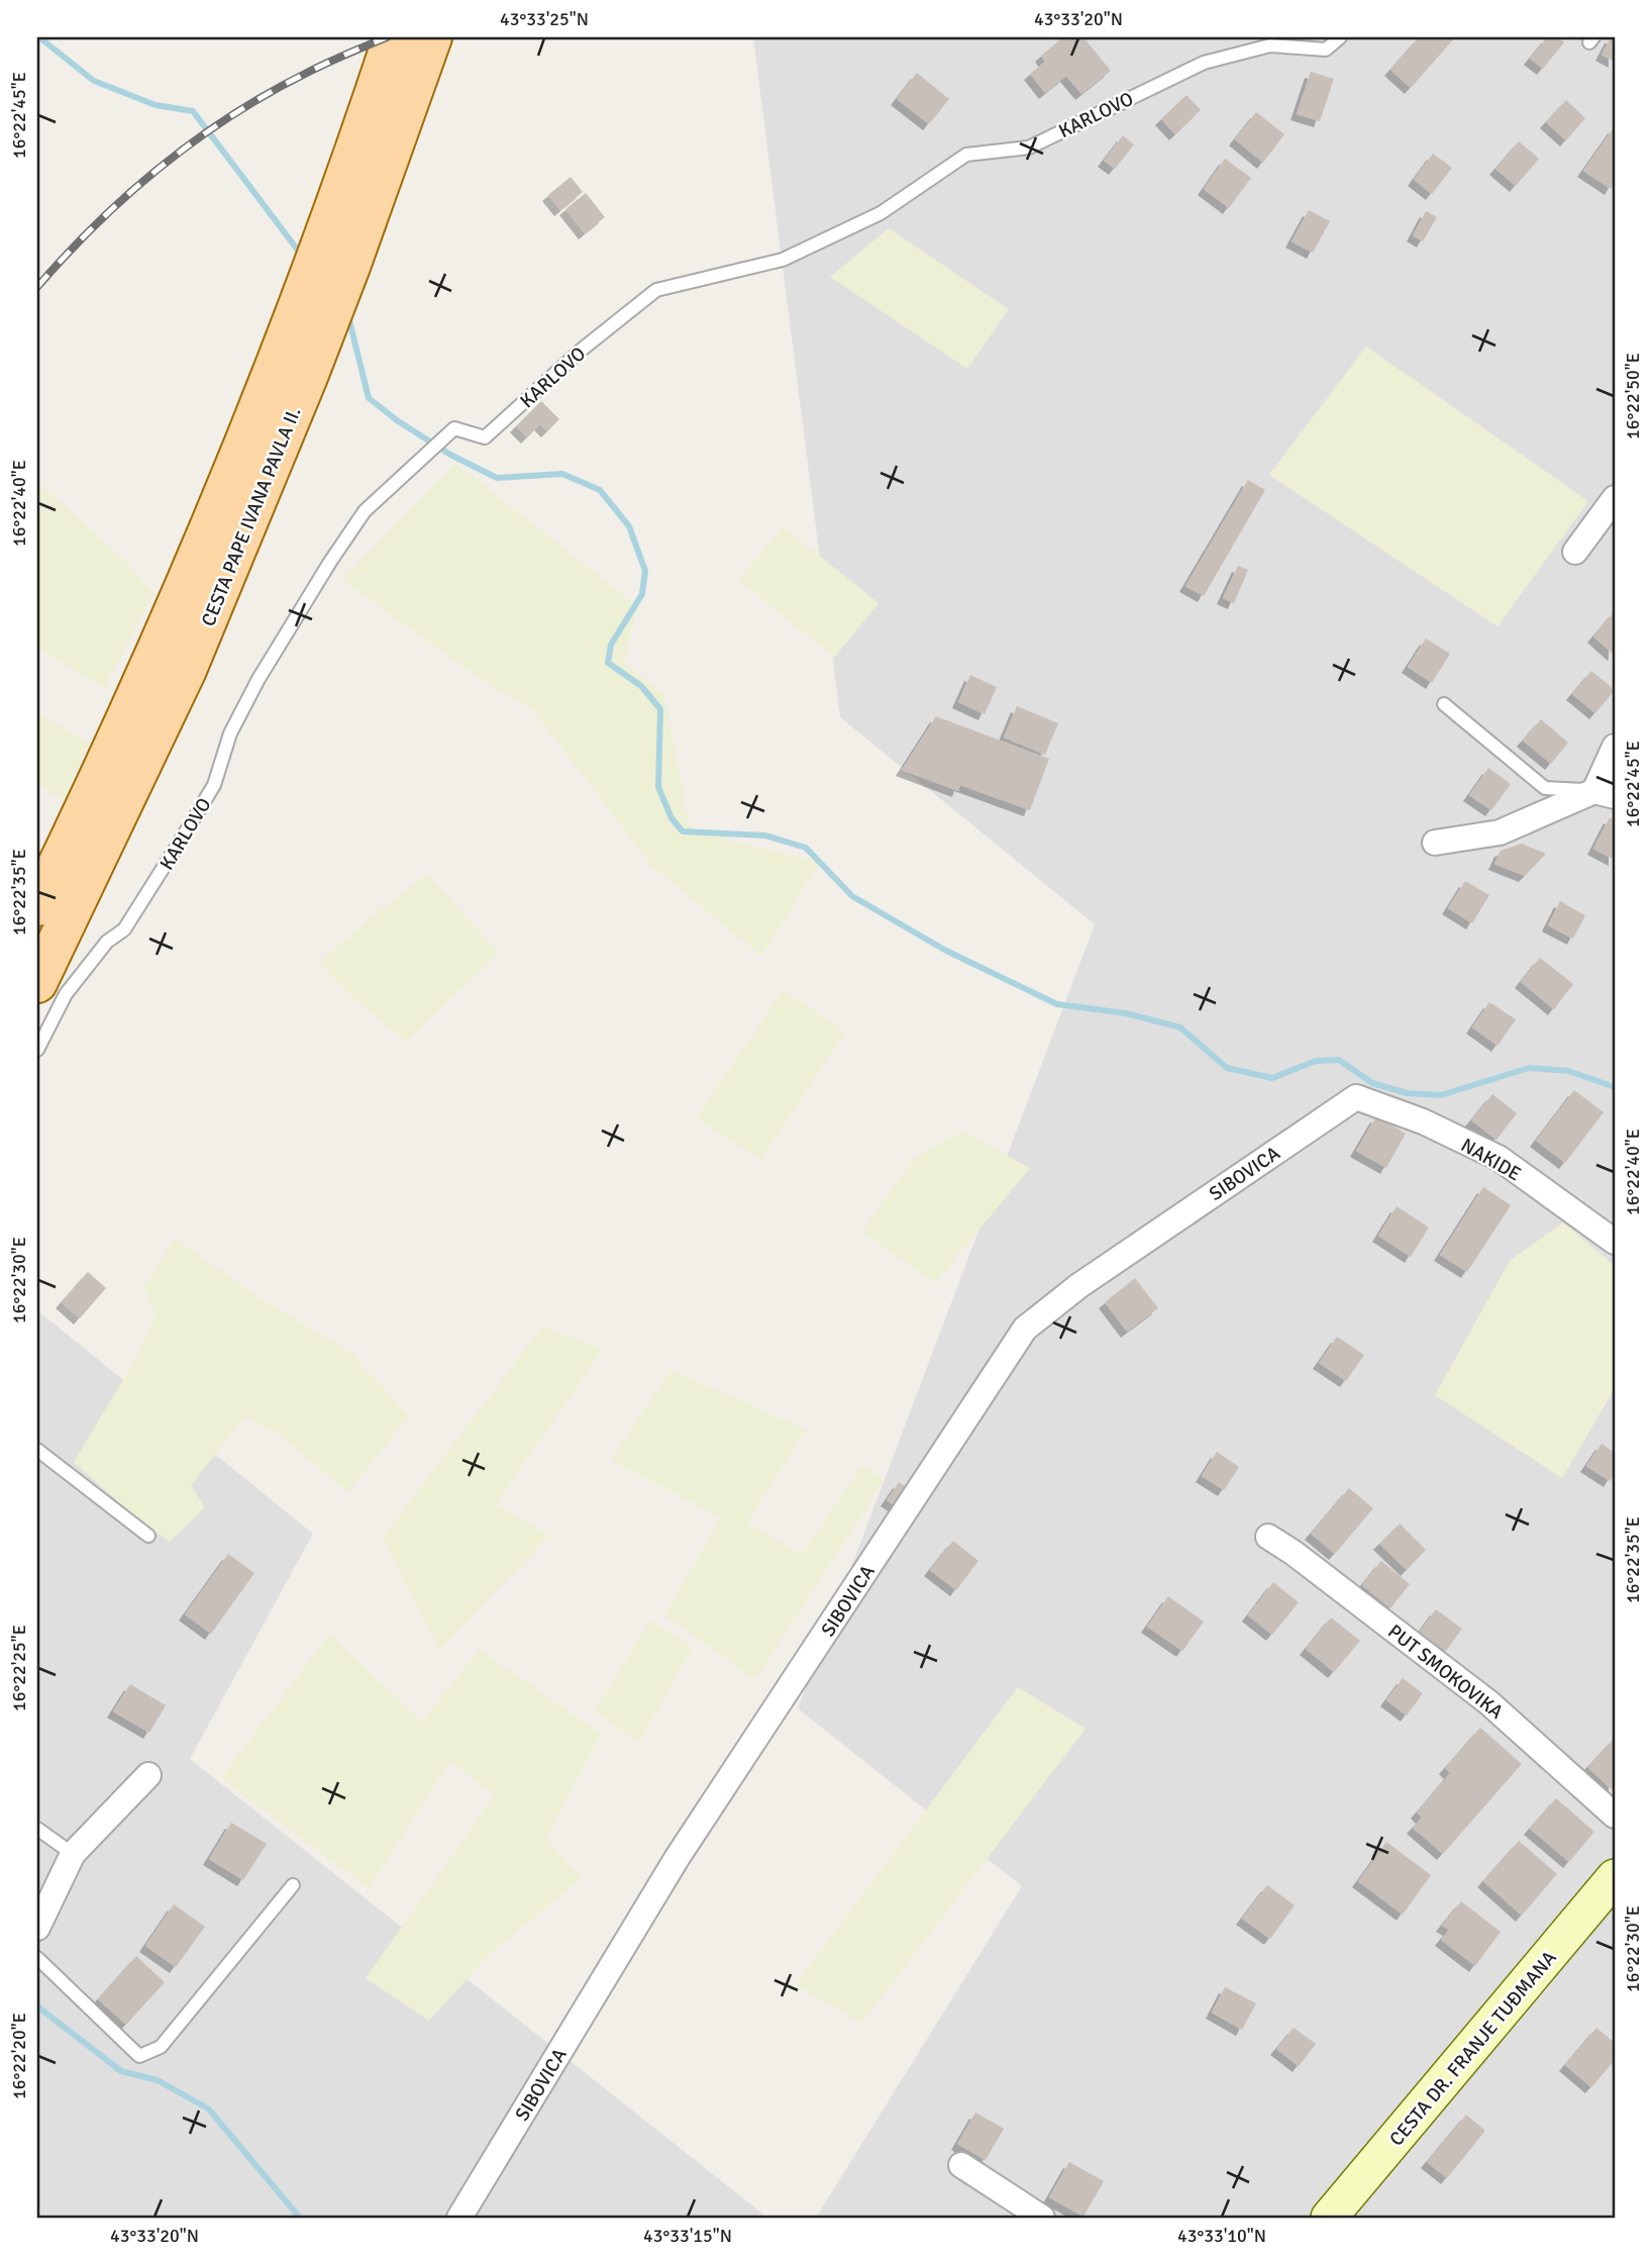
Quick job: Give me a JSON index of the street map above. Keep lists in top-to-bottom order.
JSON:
{
  "streets": {
    "main road": ["CESTA PAPE IVANA PAVLA II.", "CESTA DR. FRANJE TUĐMANA"],
    "street": ["NAKIDE", "SIBOVICA", "PUT SMOKOVIKA"],
    "lane": ["KARLOVO"]
  },
  "crossings": [
    ["NAKIDE", "SIBOVICA"]
  ],
  "coordinates": [
    "43°33'25\"N",
    "43°33'20\"N",
    "16°22'45\"E",
    "16°22'50\"E",
    "16°22'40\"E",
    "16°22'35\"E",
    "16°22'30\"E",
    "16°22'25\"E",
    "16°22'20\"E",
    "43°33'15\"N",
    "43°33'10\"N"
  ]
}
